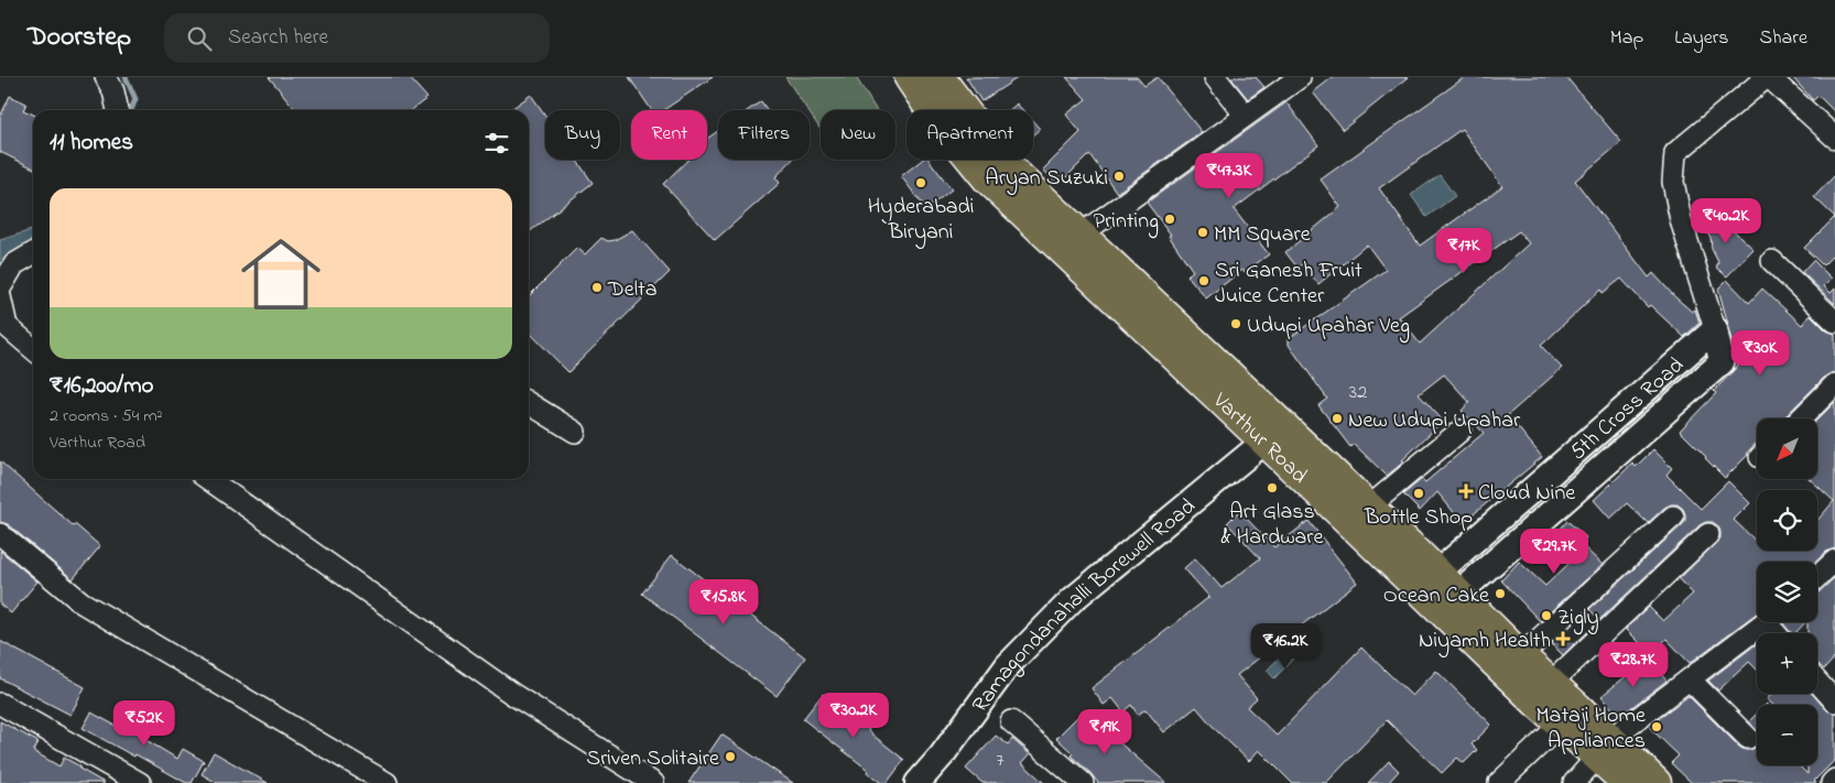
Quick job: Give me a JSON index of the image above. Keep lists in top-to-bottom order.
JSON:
{
  "streets": {
    "main road": ["Varthur Road"],
    "street": ["5th Cross Road", "Ramagondanahalli Borewell Road"]
  },
  "crossings": [
    ["5th Cross Road", "Varthur Road"],
    ["Varthur Road", "Ramagondanahalli Borewell Road"]
  ],
  "places": {
    "other": [
      "Aryan Suzuki",
      "Hyderabadi Biryani",
      "Printing",
      "MM Square",
      "Sri Ganesh Fruit Juice Center",
      "Delta",
      "Udupi Upahar Veg",
      "New Udupi Upahar",
      "Art Glass & Hardware",
      "Bottle Shop",
      "Ocean Cake",
      "Zigly",
      "Mataji Home Appliances",
      "Sriven Solitaire"
    ],
    "health": ["Cloud Nine", "Niyamh Health"]
  },
  "house_numbers": ["32", "7"],
  "north": "bottom left",
  "page": {
    "header": "Doorstep",
    "search": "Search here",
    "nav": ["Map", "Layers", "Share"],
    "chip": [
      "Buy",
      "Rent",
      "Filters",
      "New",
      "Apartment"
    ],
    "heading": "11 homes",
    "price": [
      "₹47.3K",
      "₹40.2K",
      "₹17K",
      "₹30K",
      "₹29.7K",
      "₹15.8K",
      "₹16.2K",
      "₹28.7K",
      "₹30.2K",
      "₹52K",
      "₹19K"
    ],
    "list": [
      {
        "name": "₹16,200/mo",
        "note": "2 rooms · 54 m² · Varthur Road"
      }
    ],
    "map_buttons": ["+", "−"]
  }
}
